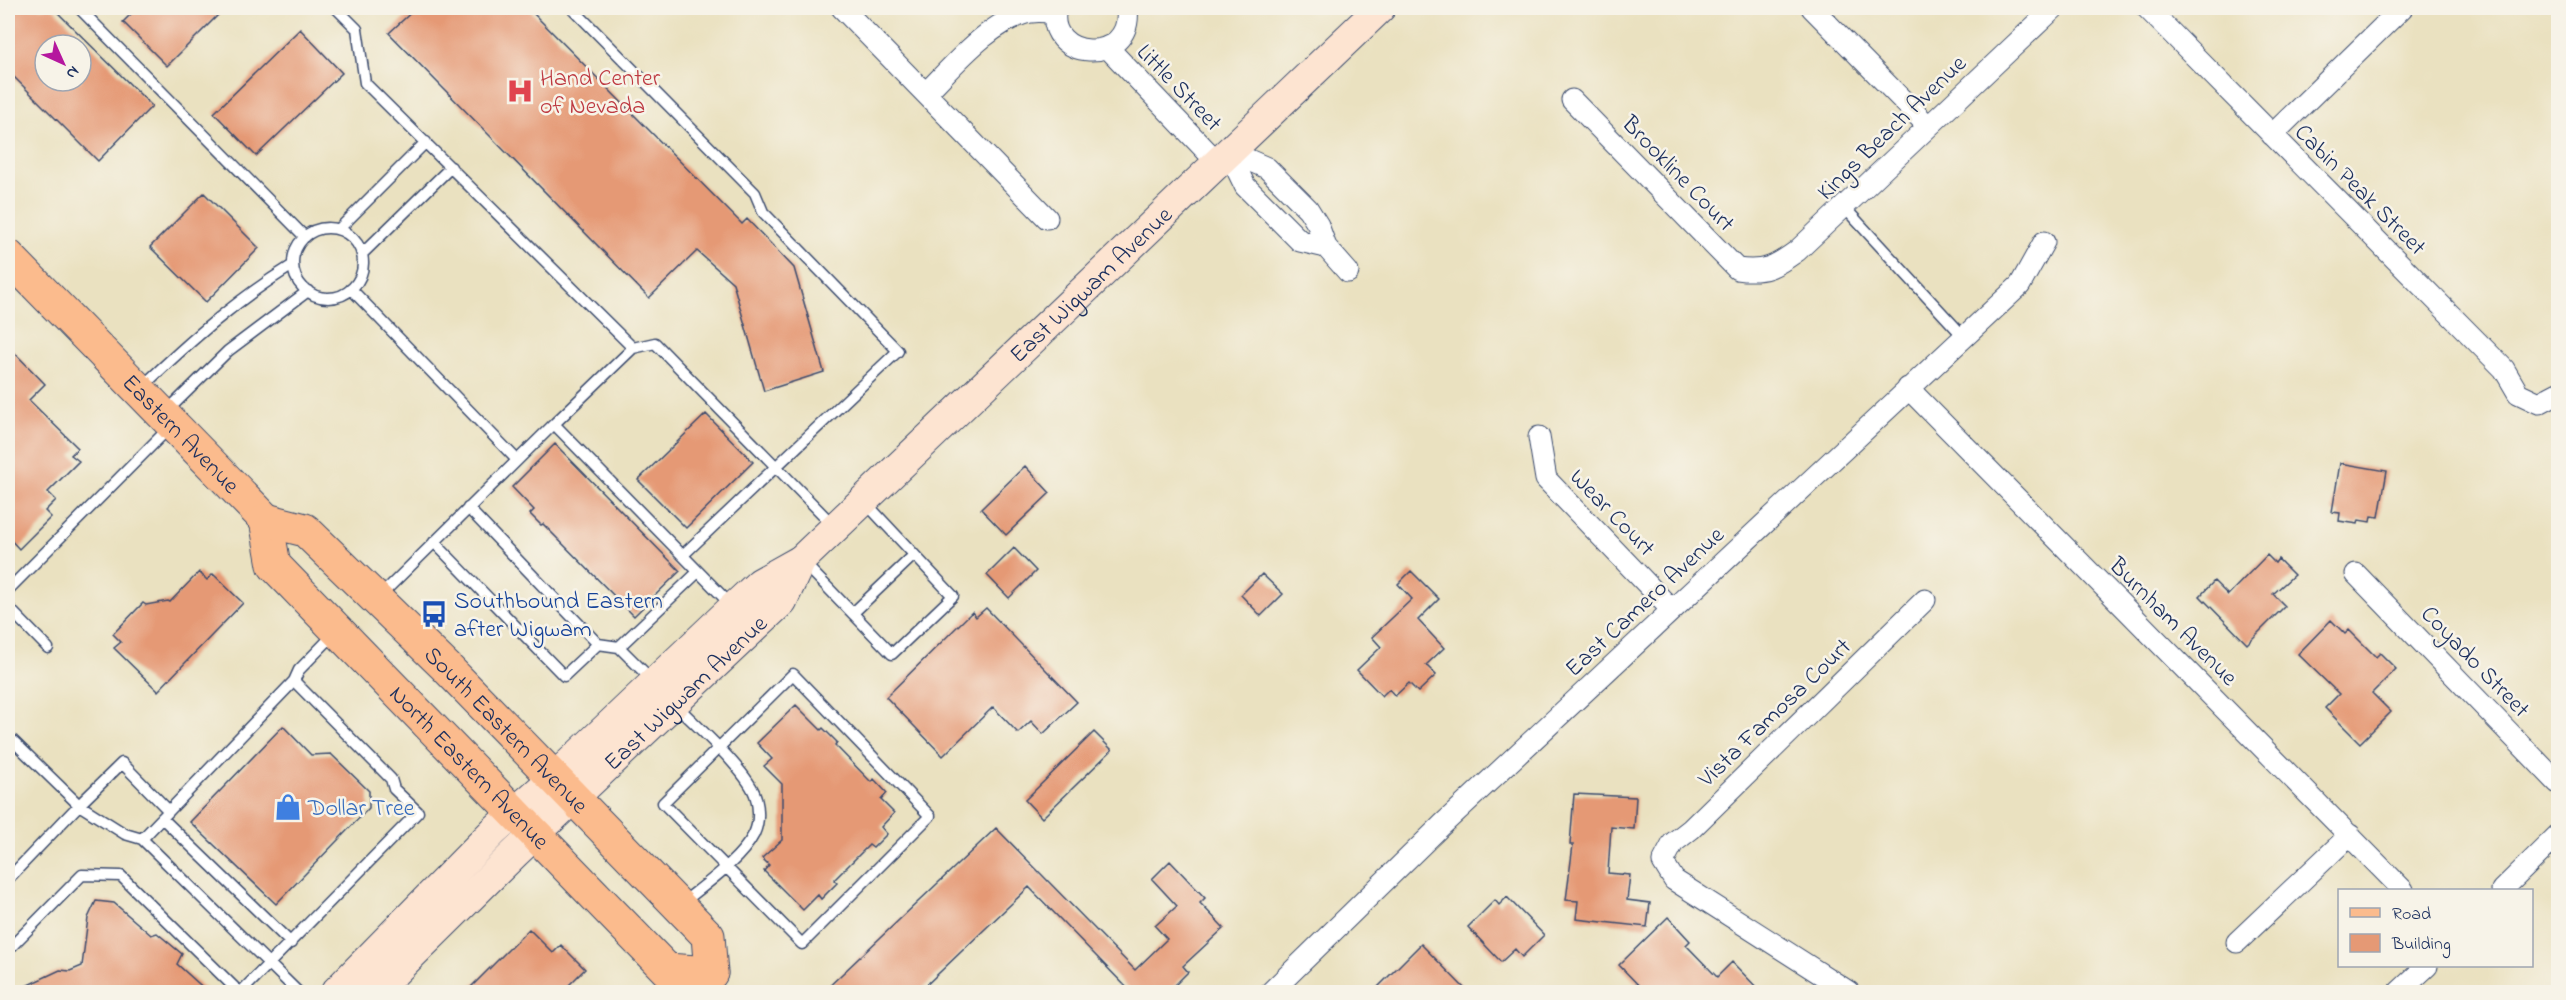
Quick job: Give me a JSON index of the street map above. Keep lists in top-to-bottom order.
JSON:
{
  "streets": {
    "main road": [
      "East Wigwam Avenue",
      "Eastern Avenue",
      "South Eastern Avenue",
      "North Eastern Avenue"
    ],
    "street": [
      "Little Street",
      "Kings Beach Avenue",
      "Brookline Court",
      "Cabin Peak Street",
      "Wear Court",
      "East Camero Avenue",
      "Burnham Avenue",
      "Coyado Street",
      "Vista Famosa Court"
    ]
  },
  "crossings": [
    ["Little Street", "East Wigwam Avenue"],
    ["Kings Beach Avenue", "Brookline Court"],
    ["East Wigwam Avenue", "South Eastern Avenue"],
    ["East Wigwam Avenue", "North Eastern Avenue"],
    ["Eastern Avenue", "South Eastern Avenue"],
    ["Eastern Avenue", "North Eastern Avenue"],
    ["Wear Court", "East Camero Avenue"],
    ["East Camero Avenue", "Burnham Avenue"],
    ["South Eastern Avenue", "North Eastern Avenue"]
  ],
  "places": {
    "hospital": ["Hand Center of Nevada"],
    "bus stop": ["Southbound Eastern after Wigwam"],
    "shop": ["Dollar Tree"]
  },
  "legend": ["Road", "Building"],
  "north": "bottom right"
}
